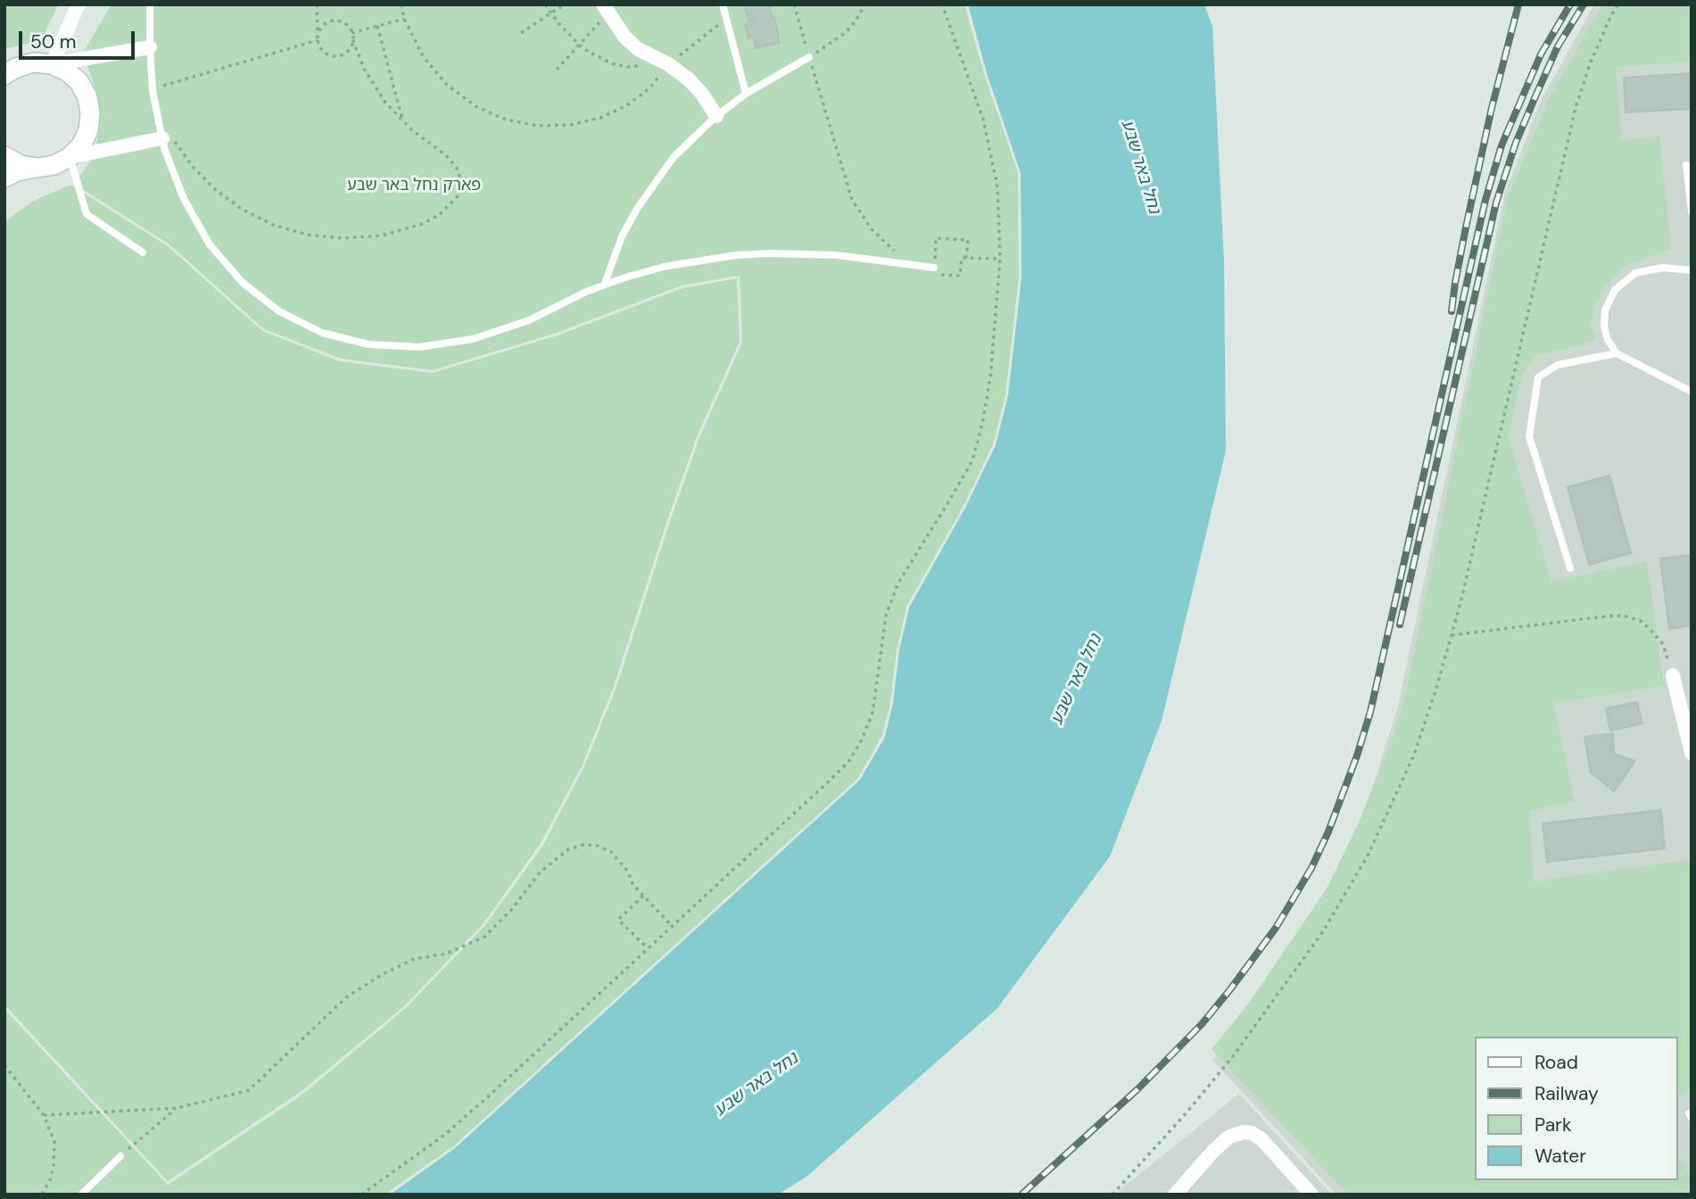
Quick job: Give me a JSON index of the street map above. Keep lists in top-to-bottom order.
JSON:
{
  "water": ["נחל באר שבע"],
  "parks": ["פארק נחל באר שבע"],
  "legend": [
    "Road",
    "Railway",
    "Park",
    "Water"
  ],
  "scale_bar": "50 m"
}
